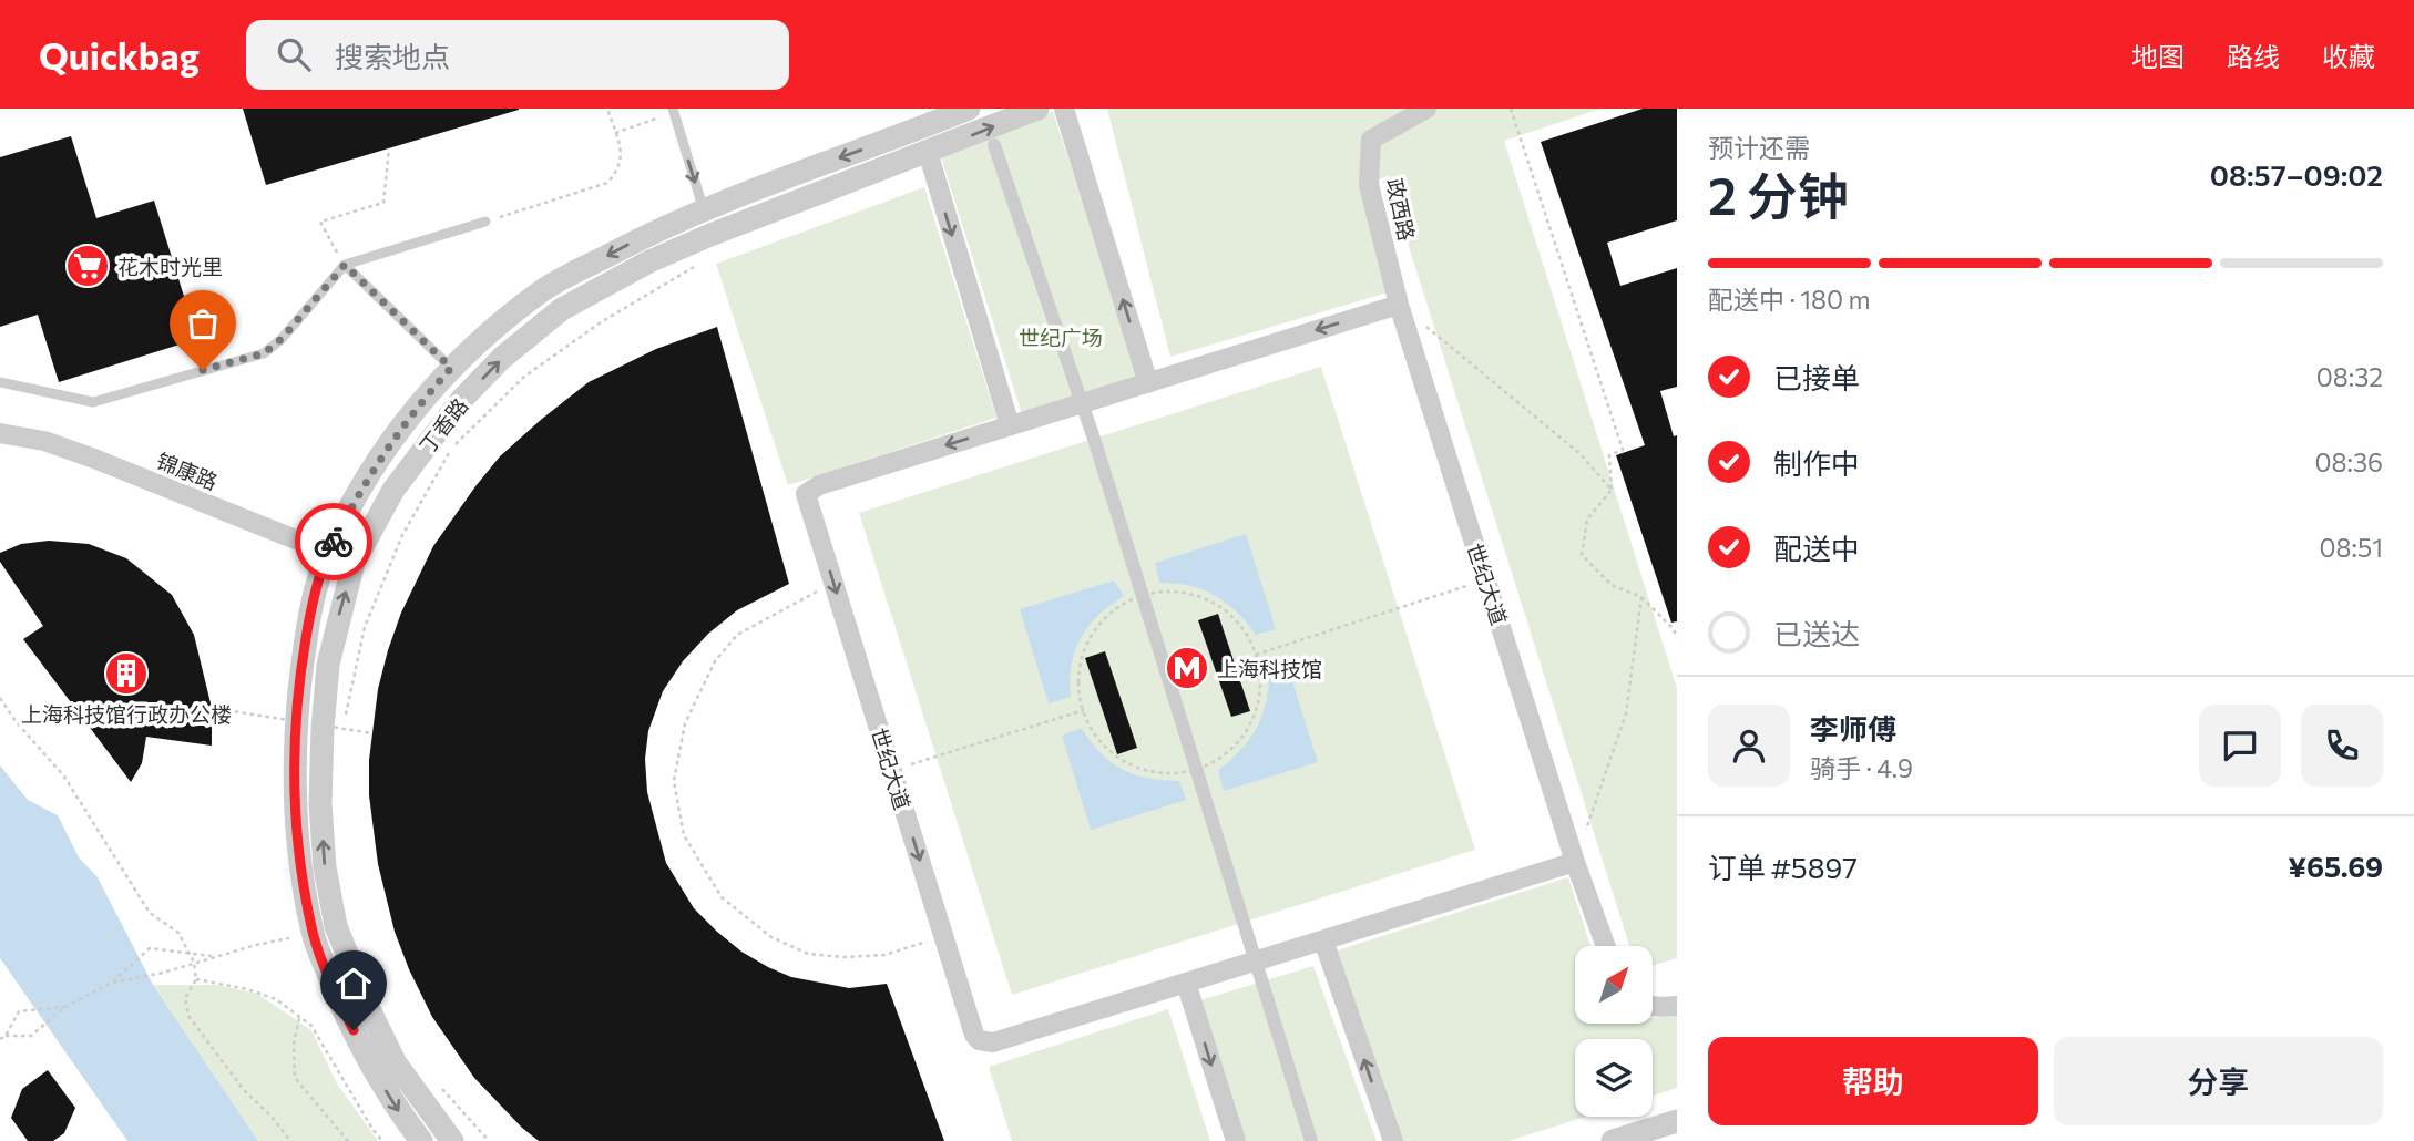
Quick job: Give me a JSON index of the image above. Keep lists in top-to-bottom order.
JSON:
{
  "streets": {
    "street": [
      "政西路",
      "丁香路",
      "锦康路",
      "世纪大道"
    ]
  },
  "crossings": [
    ["政西路", "世纪大道"],
    ["丁香路", "锦康路"]
  ],
  "parks": ["世纪广场"],
  "places": {
    "supermarket": ["花木时光里"],
    "metro station": ["上海科技馆"],
    "building": ["上海科技馆行政办公楼"]
  },
  "north": "top right",
  "page": {
    "header": "Quickbag",
    "search": "搜索地点",
    "nav": ["地图", "路线", "收藏"],
    "heading": ["2 分钟", "预计还需", "08:57–09:02"],
    "panel": [
      "李师傅",
      "骑手 · 4.9",
      "订单 #5897",
      "¥65.69"
    ],
    "bar": "配送中 · 180 m",
    "list": [
      ["已接单", "08:32"],
      ["制作中", "08:36"],
      ["配送中", "08:51"],
      "已送达"
    ],
    "buttons": ["帮助", "分享"]
  }
}
